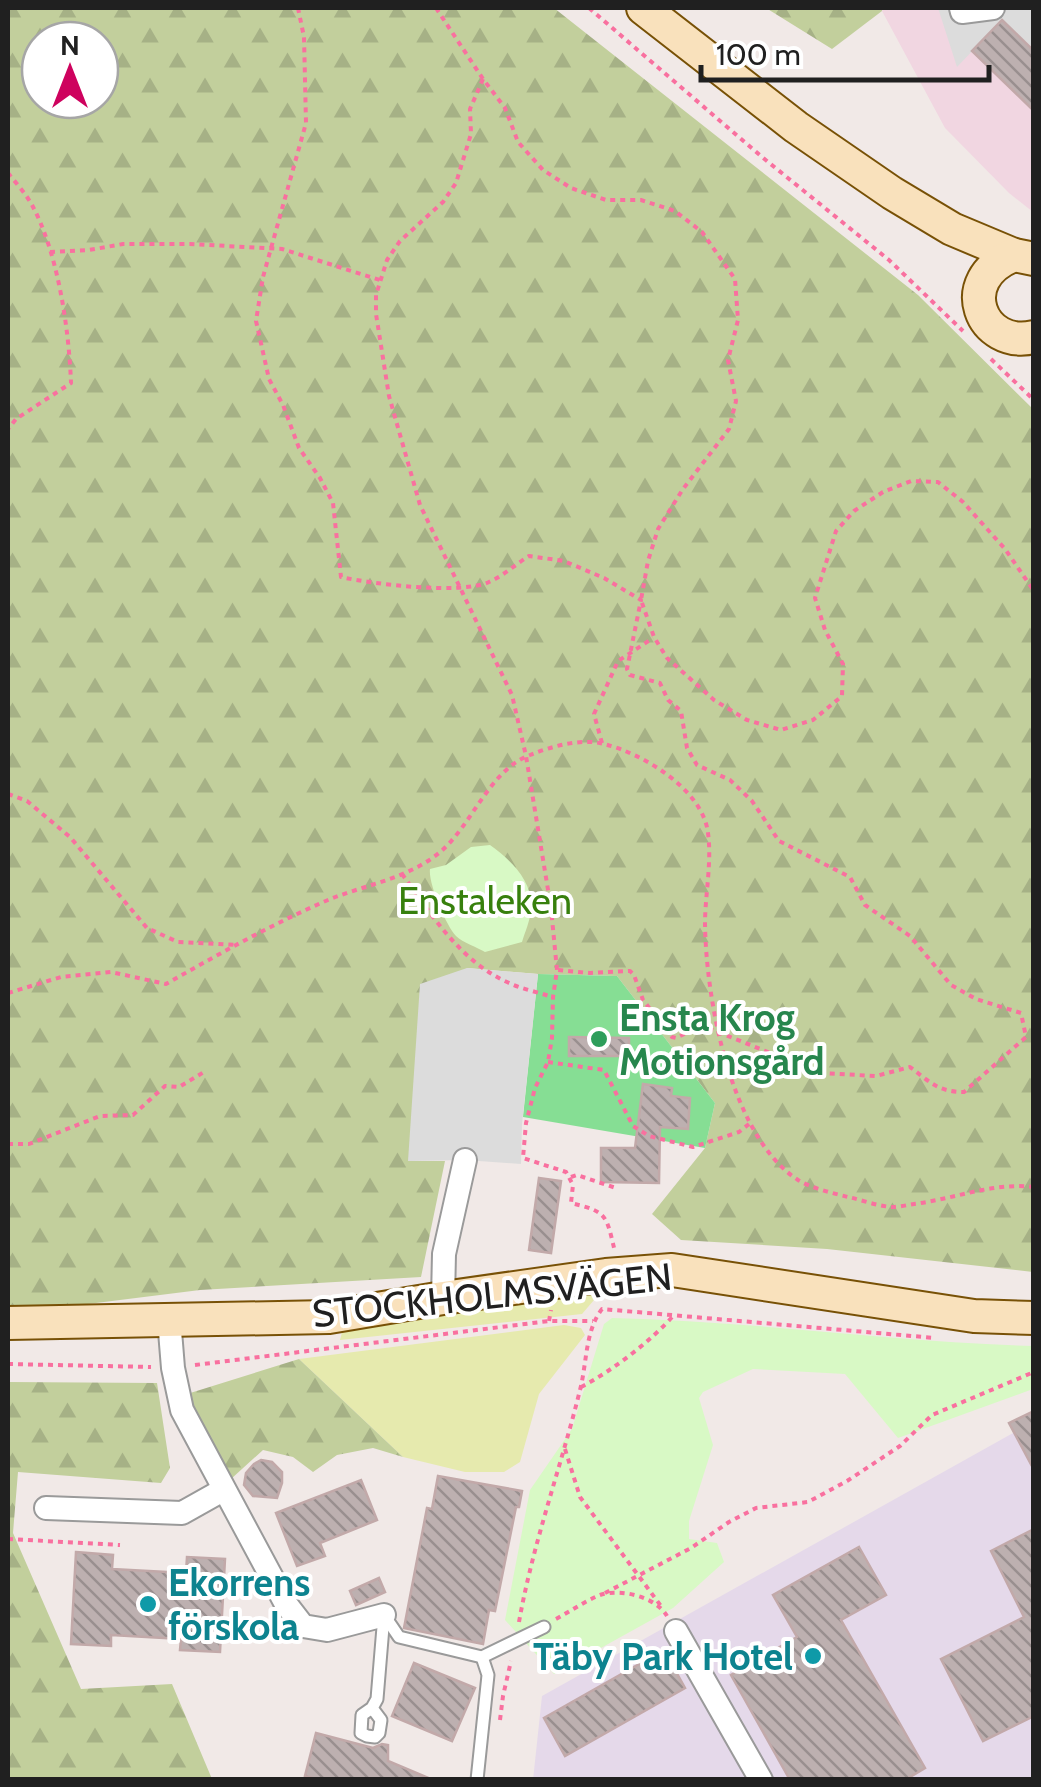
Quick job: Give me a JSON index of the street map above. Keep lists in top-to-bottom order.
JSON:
{
  "streets": {
    "main road": ["STOCKHOLMSVÄGEN"]
  },
  "parks": ["Enstaleken"],
  "places": ["Ensta Krog Motionsgård", "Ekorrens förskola", "Täby Park Hotel"],
  "scale_bar": "100 m",
  "north": "top"
}
